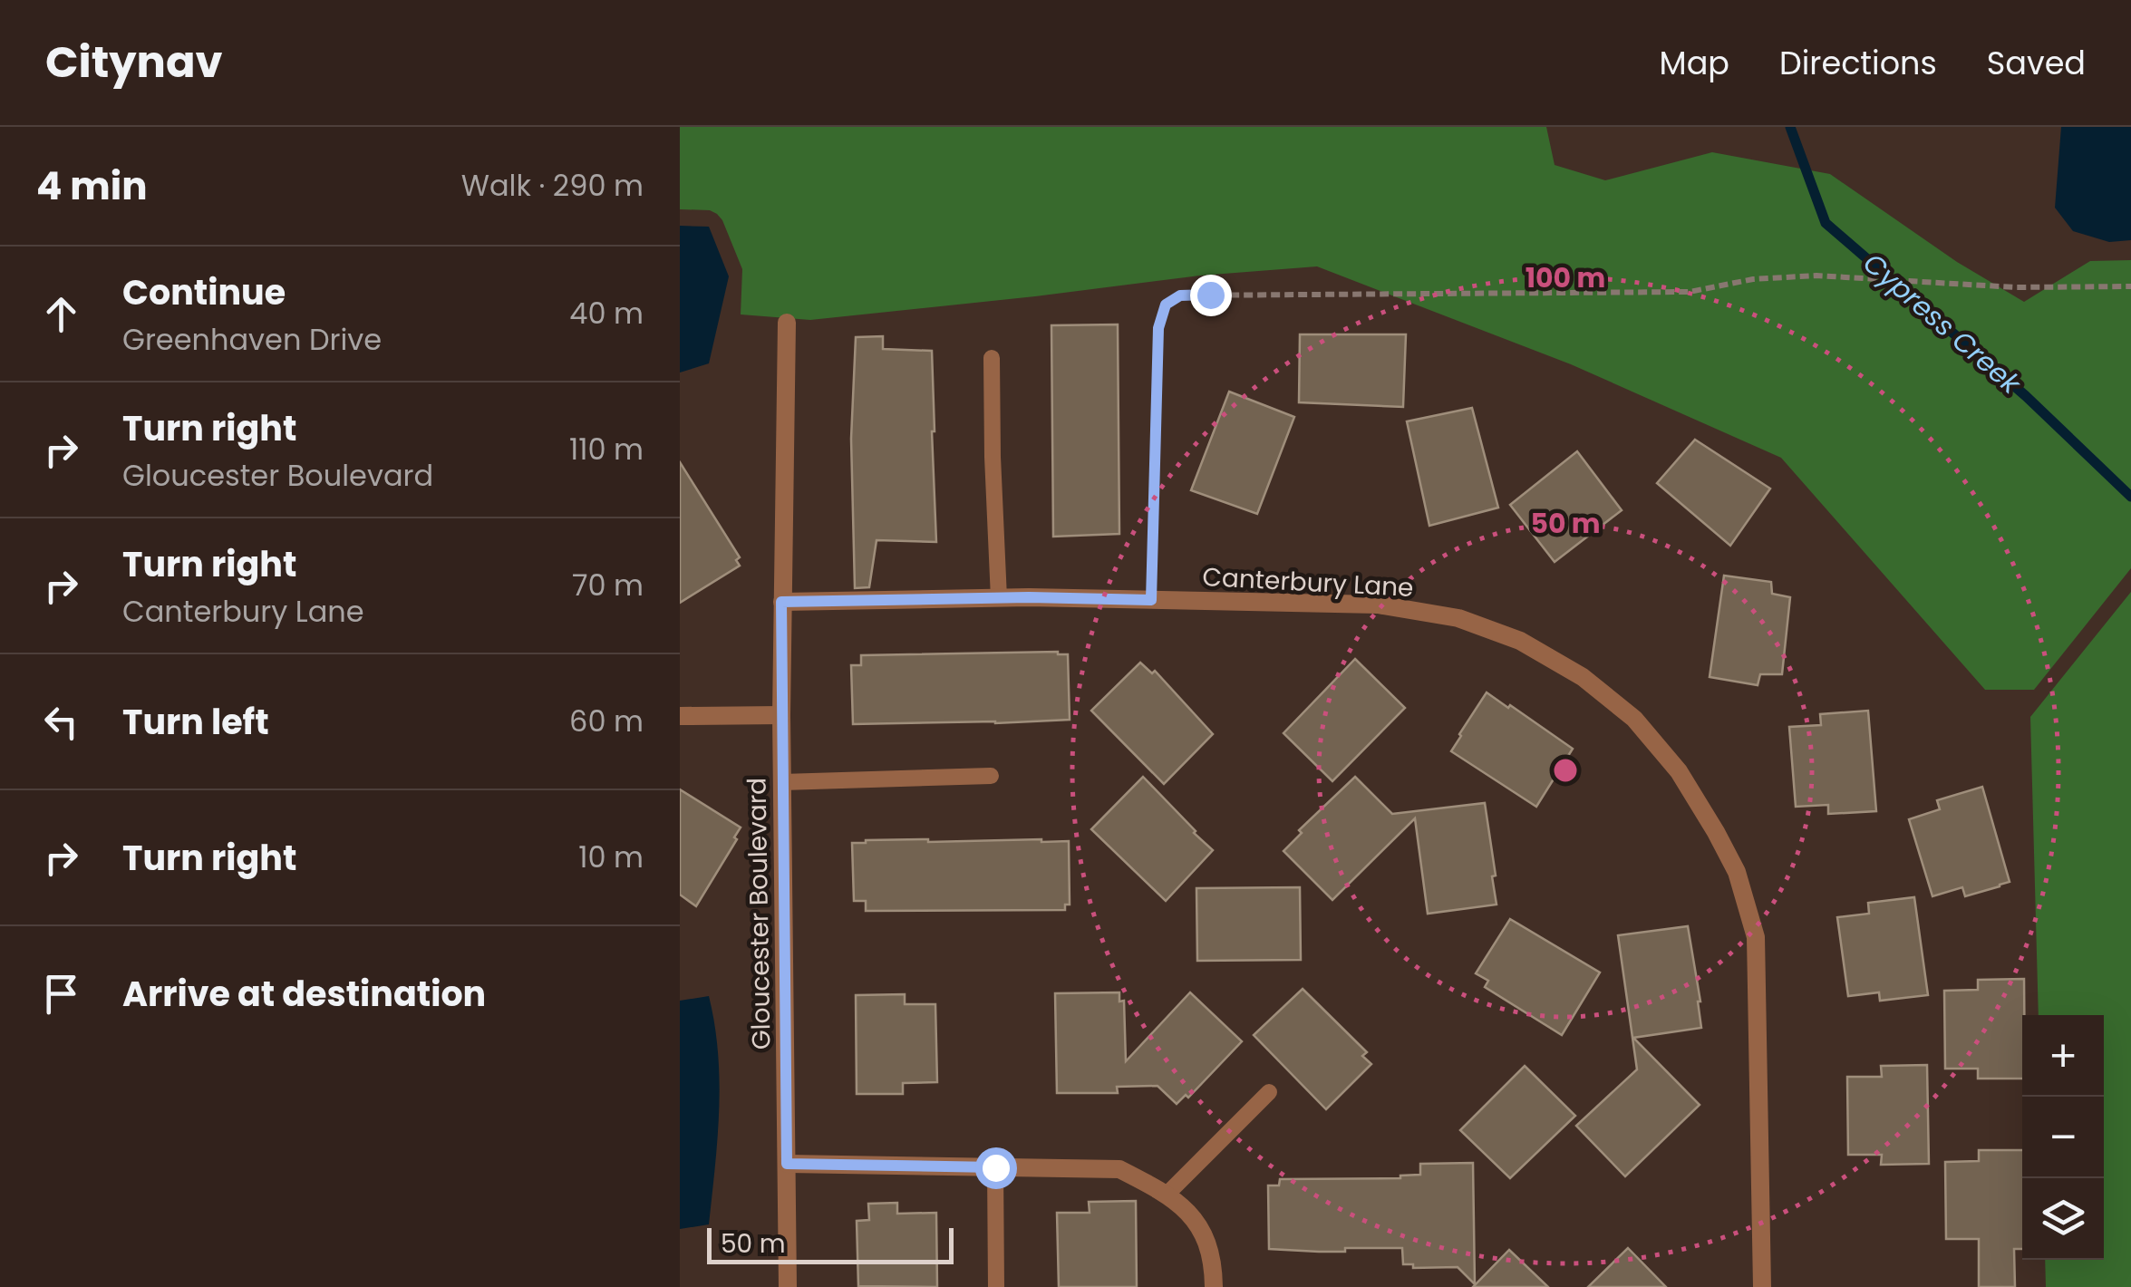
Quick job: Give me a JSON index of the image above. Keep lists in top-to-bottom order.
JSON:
{
  "streets": {
    "street": ["Canterbury Lane", "Gloucester Boulevard"]
  },
  "crossings": [
    ["Canterbury Lane", "Gloucester Boulevard"]
  ],
  "water": ["Cypress Creek"],
  "scale_bar": "50 m",
  "page": {
    "header": "Citynav",
    "nav": ["Map", "Directions", "Saved"],
    "heading": ["4 min", "Walk · 290 m"],
    "list": [
      ["Continue", "Greenhaven Drive", "40 m"],
      ["Turn right", "Gloucester Boulevard", "110 m"],
      ["Turn right", "Canterbury Lane", "70 m"],
      ["Turn left", "60 m"],
      ["Turn right", "10 m"],
      "Arrive at destination"
    ],
    "map_buttons": ["+", "−"],
    "scale": "50 m"
  },
  "rings": ["100 m", "50 m"]
}
